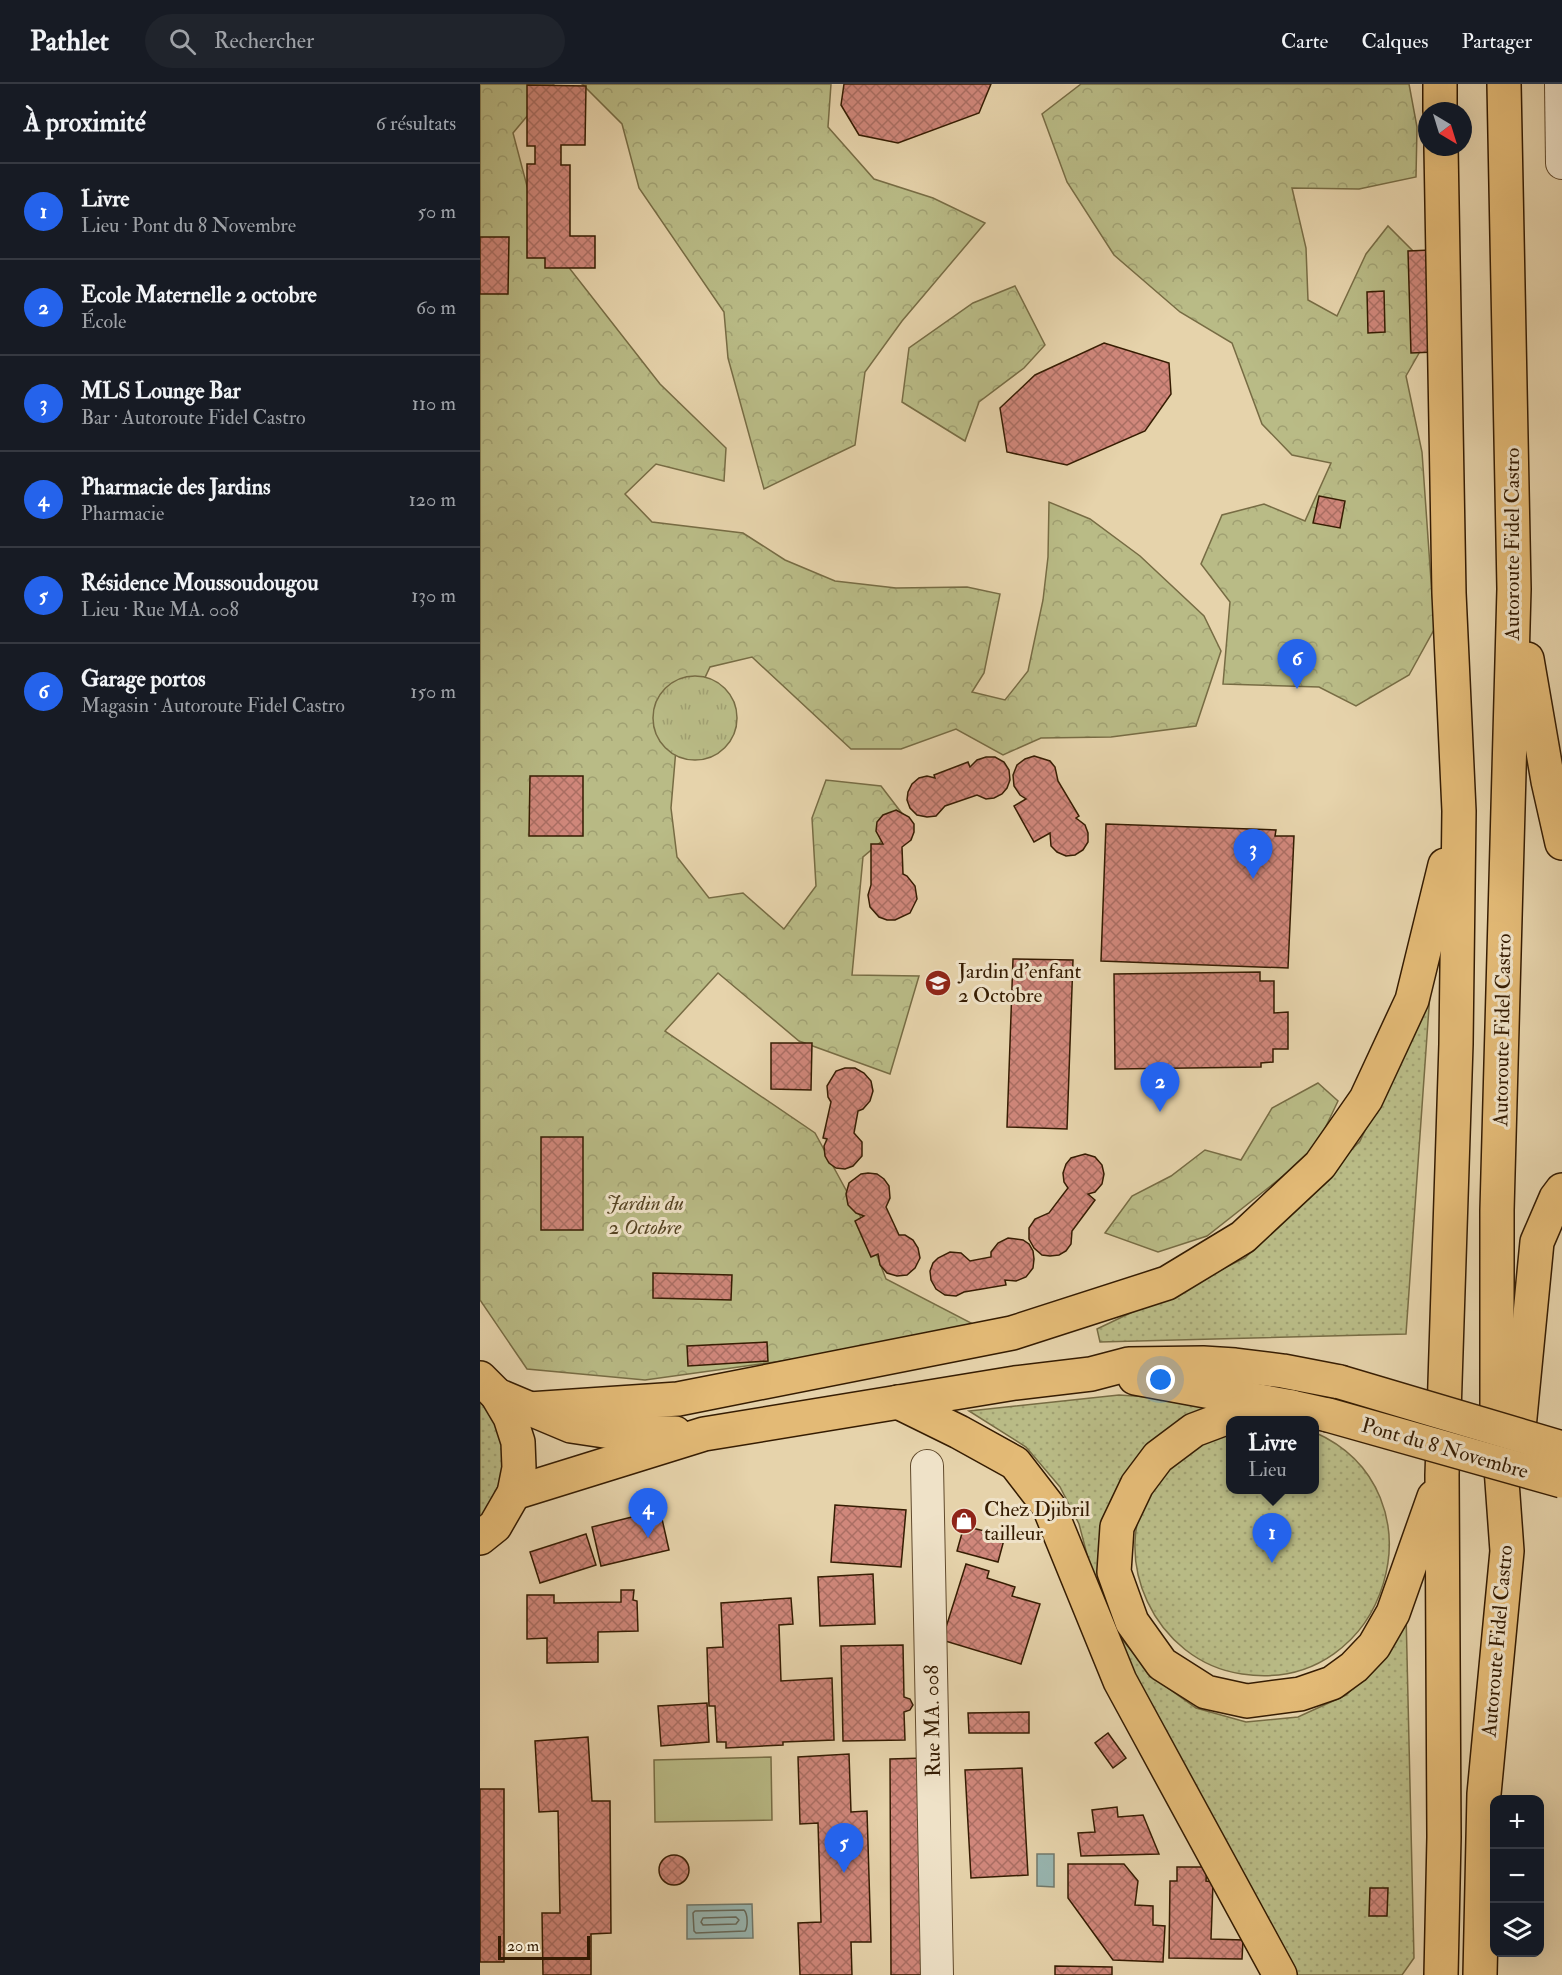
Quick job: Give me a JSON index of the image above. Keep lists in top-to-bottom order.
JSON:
{
  "streets": {
    "main road": ["Autoroute Fidel Castro", "Pont du 8 Novembre"],
    "street": ["Rue MA. 008"]
  },
  "parks": ["Jardin du 2 Octobre"],
  "places": {
    "school or university": ["Jardin d'enfant 2 Octobre"],
    "shop": ["Chez Djibril tailleur"]
  },
  "scale_bar": "20 m",
  "north": "bottom right",
  "page": {
    "header": "Pathlet",
    "search": "Rechercher",
    "nav": ["Carte", "Calques", "Partager"],
    "heading": ["À proximité", "6 résultats"],
    "list": [
      {
        "mark": "1",
        "name": "Livre",
        "note": "Lieu · Pont du 8 Novembre",
        "value": "50 m"
      },
      {
        "mark": "2",
        "name": "Ecole Maternelle 2 octobre",
        "note": "École",
        "value": "60 m"
      },
      {
        "mark": "3",
        "name": "MLS Lounge Bar",
        "note": "Bar · Autoroute Fidel Castro",
        "value": "110 m"
      },
      {
        "mark": "4",
        "name": "Pharmacie des Jardins",
        "note": "Pharmacie",
        "value": "120 m"
      },
      {
        "mark": "5",
        "name": "Résidence Moussoudougou",
        "note": "Lieu · Rue MA. 008",
        "value": "130 m"
      },
      {
        "mark": "6",
        "name": "Garage portos",
        "note": "Magasin · Autoroute Fidel Castro",
        "value": "150 m"
      }
    ],
    "pins": [
      "6",
      "3",
      "2",
      "4",
      "1",
      "5"
    ],
    "popup": ["Livre", "Lieu"],
    "map_buttons": ["+", "−"],
    "scale": "20 m"
  }
}
